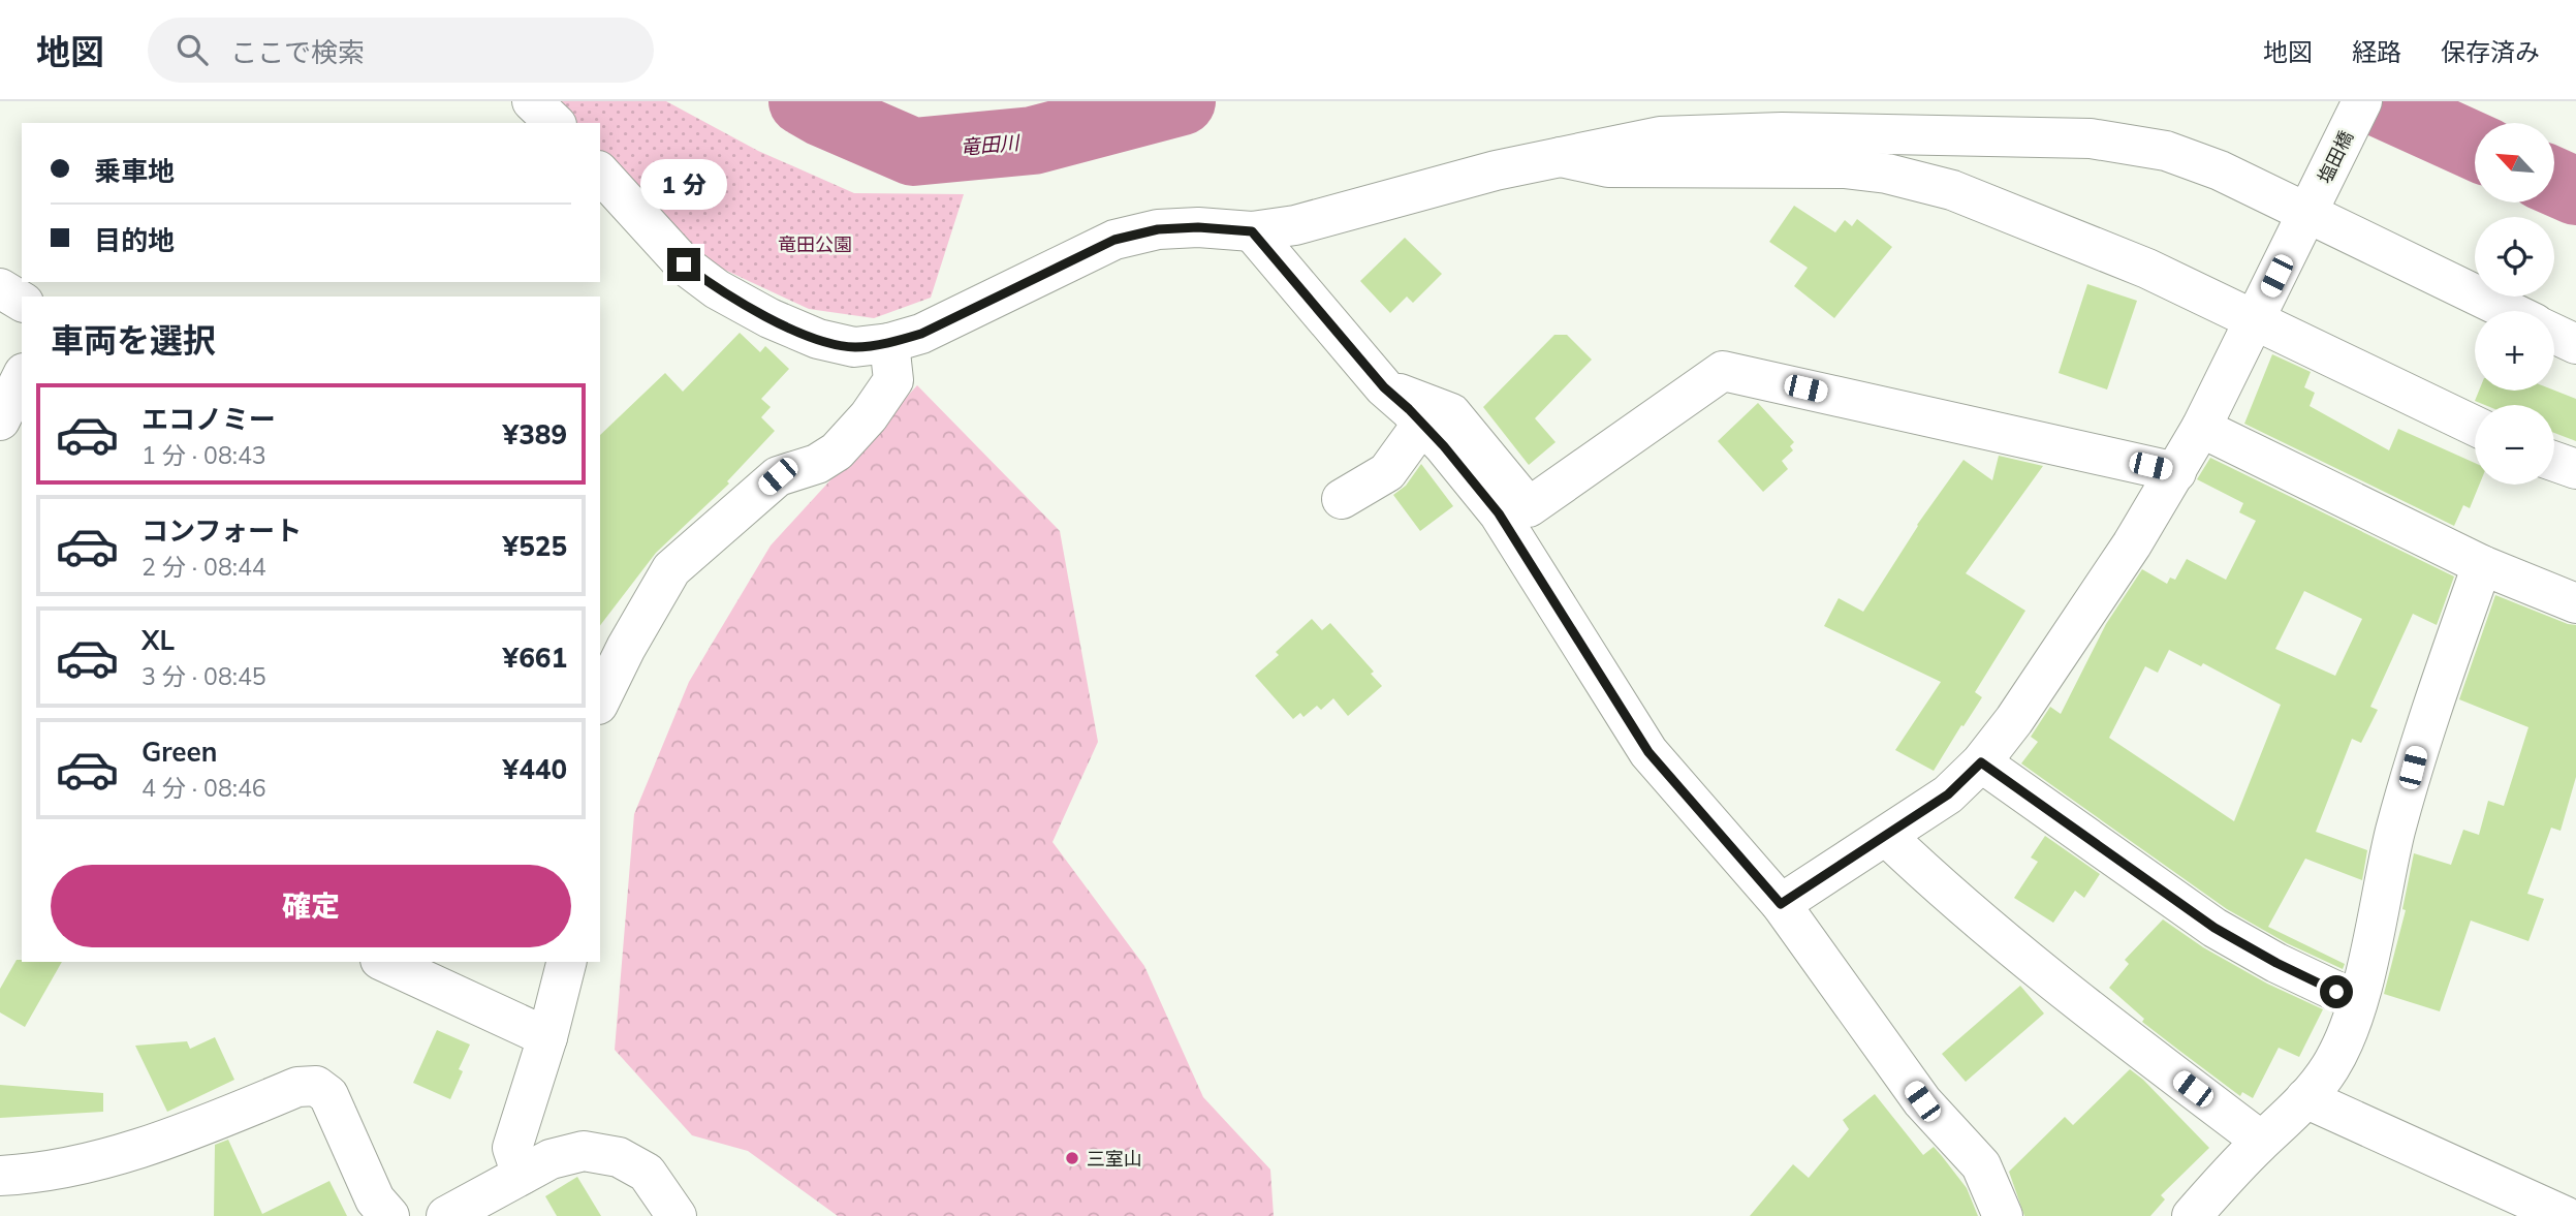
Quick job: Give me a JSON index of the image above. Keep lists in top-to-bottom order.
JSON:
{
  "streets": {
    "street": ["塩田橋"]
  },
  "water": ["竜田川"],
  "parks": ["竜田公園"],
  "places": ["三室山"],
  "north": "top left",
  "page": {
    "header": "地図",
    "search": "ここで検索",
    "nav": ["地図", "経路", "保存済み"],
    "map_buttons": ["+", "−"],
    "banner": ["乗車地", "目的地"],
    "bubble": "1 分",
    "heading": "車両を選択",
    "list": [
      {
        "name": "エコノミー",
        "note": "1 分 · 08:43",
        "value": "¥389"
      },
      {
        "name": "コンフォート",
        "note": "2 分 · 08:44",
        "value": "¥525"
      },
      {
        "name": "XL",
        "note": "3 分 · 08:45",
        "value": "¥661"
      },
      {
        "name": "Green",
        "note": "4 分 · 08:46",
        "value": "¥440"
      }
    ],
    "buttons": "確定"
  }
}
